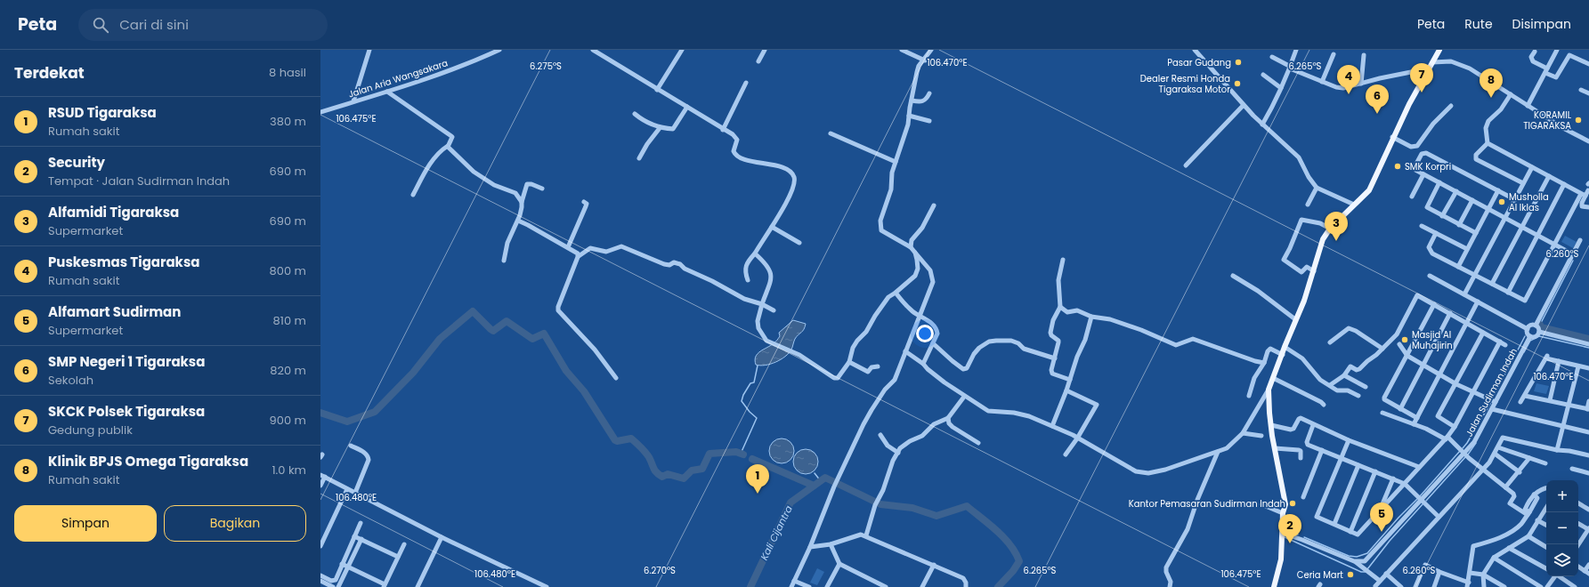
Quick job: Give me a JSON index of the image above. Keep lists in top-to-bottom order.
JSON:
{
  "streets": {
    "street": ["Jalan Aria Wangsakara", "Jalan Sudirman Indah"]
  },
  "water": ["Kali Cijantra"],
  "places": [
    "Pasar Gudang",
    "Dealer Resmi Honda Tigaraksa Motor",
    "KORAMIL TIGARAKSA",
    "SMK Korpri",
    "Musholla Al Iklas",
    "Masjid Al Muhajirin",
    "Kantor Pemasaran Sudirman Indah",
    "Ceria Mart"
  ],
  "page": {
    "header": "Peta",
    "search": "Cari di sini",
    "nav": ["Peta", "Rute", "Disimpan"],
    "heading": ["Terdekat", "8 hasil"],
    "pins": [
      "7",
      "4",
      "8",
      "6",
      "3",
      "1",
      "5",
      "2"
    ],
    "list": [
      {
        "mark": "1",
        "name": "RSUD Tigaraksa",
        "note": "Rumah sakit",
        "value": "380 m"
      },
      {
        "mark": "2",
        "name": "Security",
        "note": "Tempat · Jalan Sudirman Indah",
        "value": "690 m"
      },
      {
        "mark": "3",
        "name": "Alfamidi Tigaraksa",
        "note": "Supermarket",
        "value": "690 m"
      },
      {
        "mark": "4",
        "name": "Puskesmas Tigaraksa",
        "note": "Rumah sakit",
        "value": "800 m"
      },
      {
        "mark": "5",
        "name": "Alfamart Sudirman",
        "note": "Supermarket",
        "value": "810 m"
      },
      {
        "mark": "6",
        "name": "SMP Negeri 1 Tigaraksa",
        "note": "Sekolah",
        "value": "820 m"
      },
      {
        "mark": "7",
        "name": "SKCK Polsek Tigaraksa",
        "note": "Gedung publik",
        "value": "900 m"
      },
      {
        "mark": "8",
        "name": "Klinik BPJS Omega Tigaraksa",
        "note": "Rumah sakit",
        "value": "1.0 km"
      }
    ],
    "map_buttons": ["+", "−"],
    "buttons": ["Simpan", "Bagikan"]
  },
  "coordinates": [
    "106.470°E",
    "6.275°S",
    "6.265°S",
    "106.475°E",
    "6.260°S",
    "106.480°E",
    "6.270°S"
  ]
}
